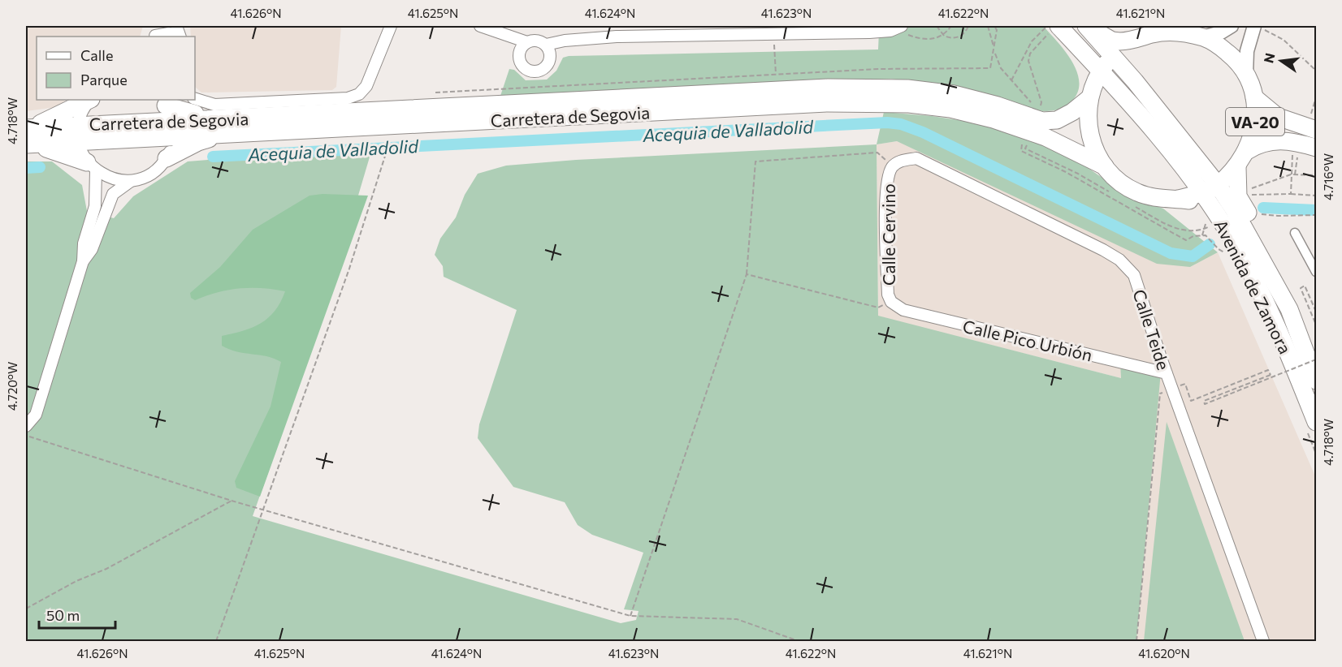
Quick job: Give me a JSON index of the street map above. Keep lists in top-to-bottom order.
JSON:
{
  "streets": {
    "main road": ["Carretera de Segovia", "VA-20", "Avenida de Zamora"],
    "street": ["Calle Cervino", "Calle Teide", "Calle Pico Urbión"]
  },
  "crossings": [
    ["Carretera de Segovia", "VA-20"],
    ["VA-20", "Avenida de Zamora"],
    ["Calle Cervino", "Calle Teide"],
    ["Calle Cervino", "Calle Pico Urbión"],
    ["Calle Teide", "Calle Pico Urbión"]
  ],
  "water": ["Acequia de Valladolid"],
  "legend": ["Calle", "Parque"],
  "scale_bar": "50 m",
  "north": "left",
  "coordinates": [
    "41.626°N",
    "41.625°N",
    "41.624°N",
    "41.623°N",
    "41.622°N",
    "41.621°N",
    "4.718°W",
    "4.716°W",
    "4.720°W",
    "41.620°N"
  ]
}
